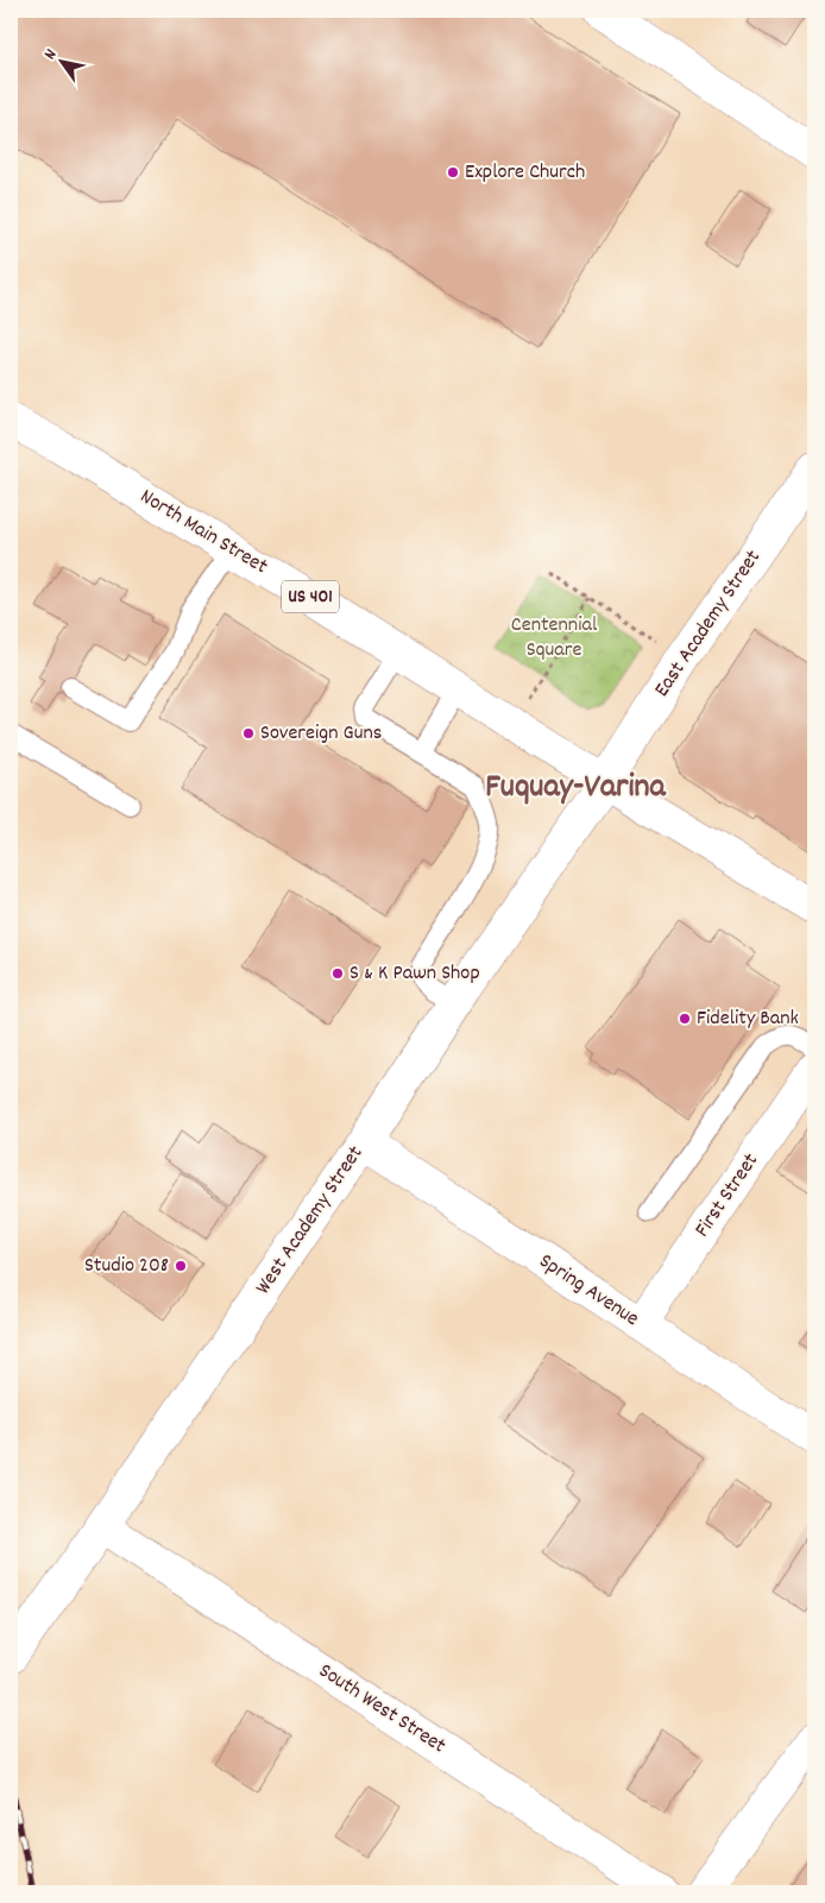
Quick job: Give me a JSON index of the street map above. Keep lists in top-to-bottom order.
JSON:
{
  "streets": {
    "street": [
      "North Main Street",
      "US 401",
      "East Academy Street",
      "First Street",
      "West Academy Street",
      "Spring Avenue",
      "South West Street"
    ]
  },
  "crossings": [
    ["North Main Street", "US 401"],
    ["North Main Street", "East Academy Street"],
    ["North Main Street", "West Academy Street"],
    ["US 401", "East Academy Street"],
    ["US 401", "West Academy Street"],
    ["East Academy Street", "West Academy Street"],
    ["First Street", "Spring Avenue"],
    ["West Academy Street", "Spring Avenue"],
    ["West Academy Street", "South West Street"]
  ],
  "districts": ["Fuquay-Varina"],
  "parks": ["Centennial Square"],
  "places": [
    "Explore Church",
    "Sovereign Guns",
    "S & K Pawn Shop",
    "Fidelity Bank",
    "Studio 208"
  ],
  "north": "top left"
}
